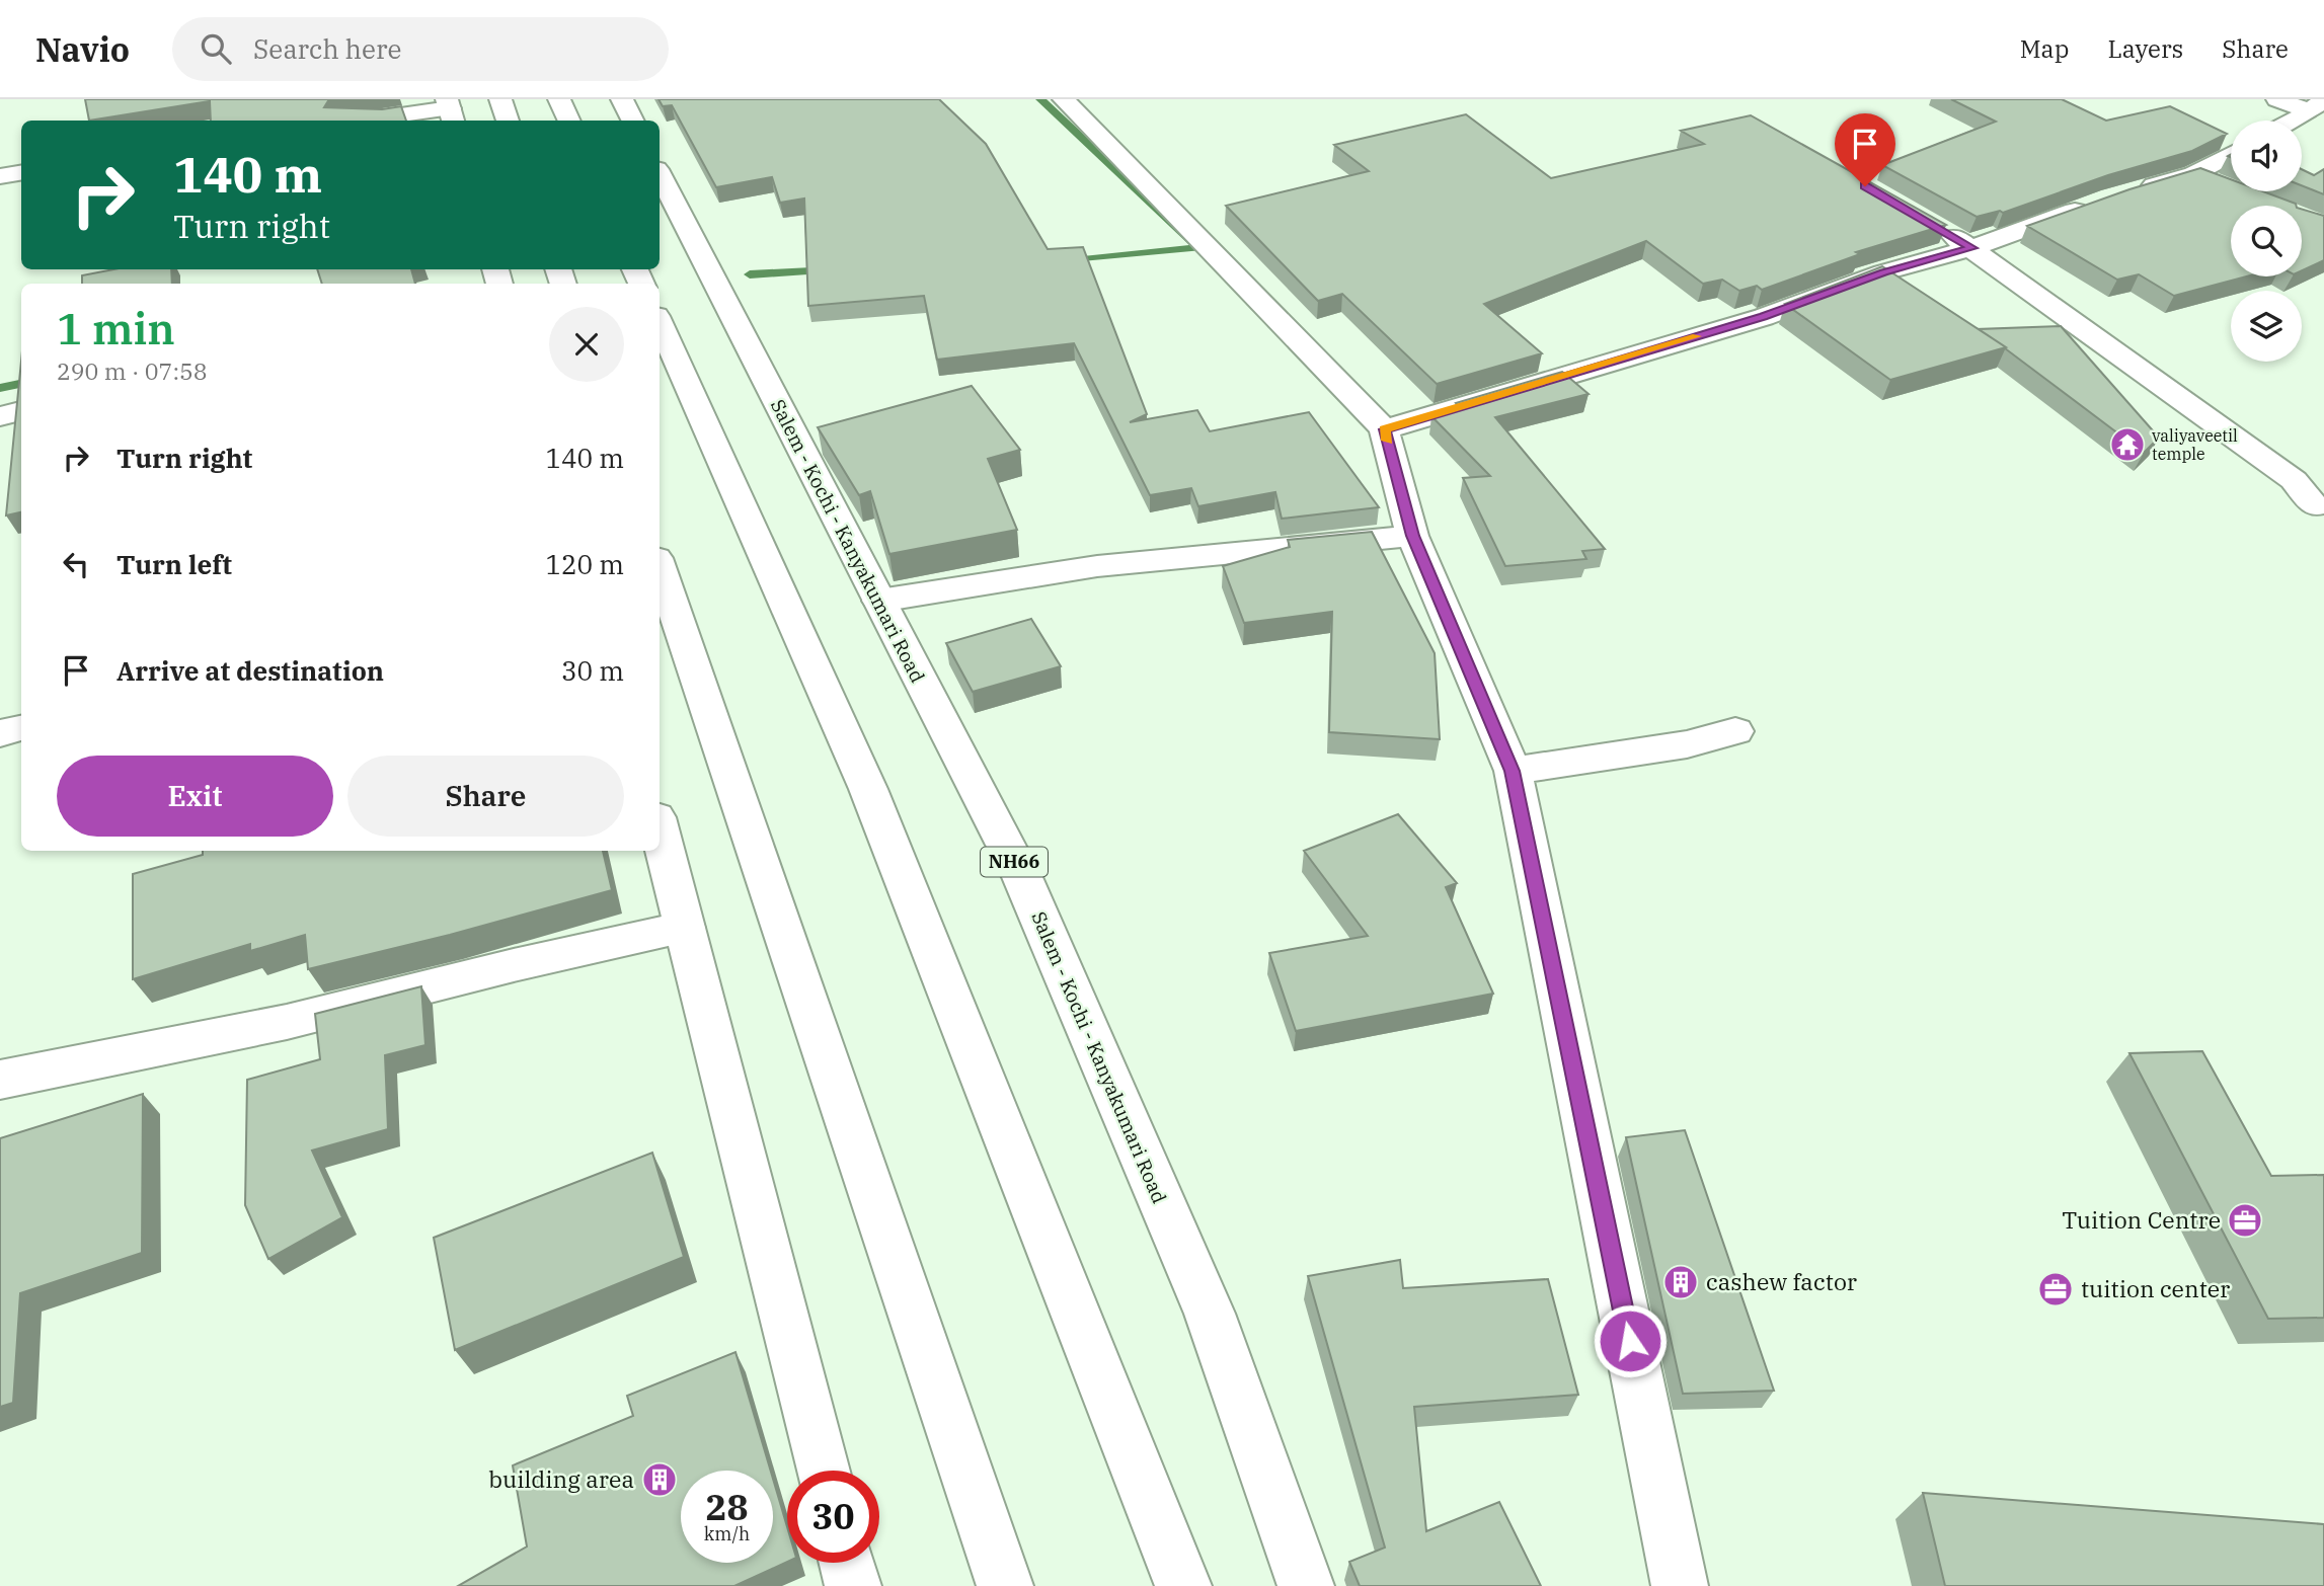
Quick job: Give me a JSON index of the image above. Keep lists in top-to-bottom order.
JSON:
{
  "streets": {
    "main road": ["Salem - Kochi - Kanyakumari Road", "NH66"]
  },
  "places": {
    "temple": ["valiyaveetil temple"],
    "office": ["Tuition Centre", "tuition center"],
    "building": ["cashew factor", "building area"]
  },
  "page": {
    "header": "Navio",
    "search": "Search here",
    "nav": ["Map", "Layers", "Share"],
    "turn": ["140 m", "Turn right"],
    "heading": ["1 min", "290 m · 07:58"],
    "list": [
      {
        "name": "Turn right",
        "value": "140 m"
      },
      {
        "name": "Turn left",
        "value": "120 m"
      },
      {
        "name": "Arrive at destination",
        "value": "30 m"
      }
    ],
    "buttons": ["Exit", "Share"],
    "speed": "28 km/h",
    "limit": "30"
  }
}
